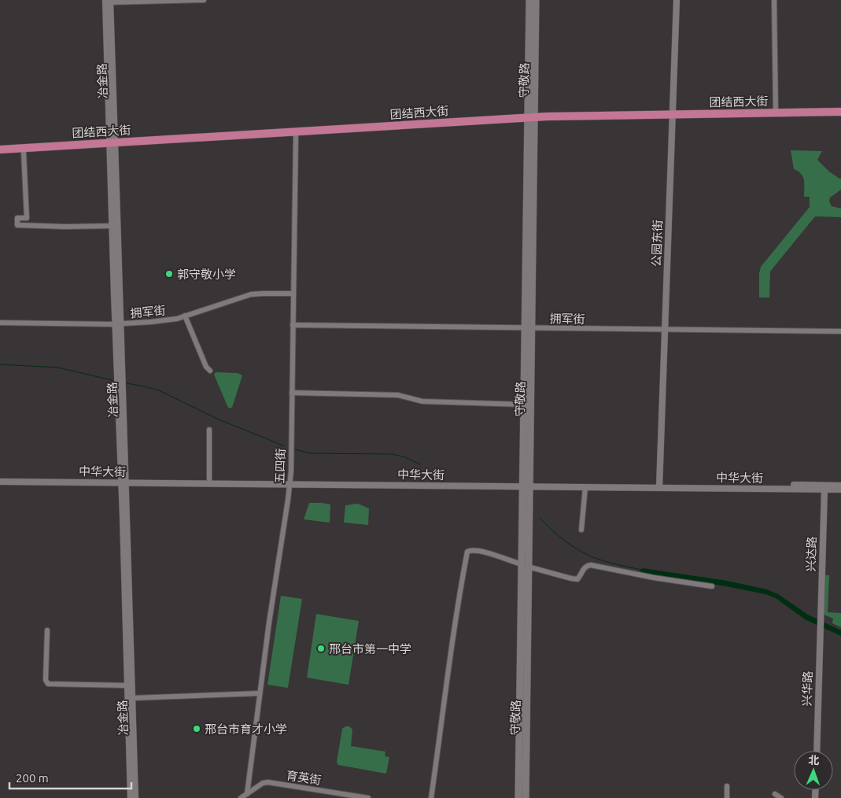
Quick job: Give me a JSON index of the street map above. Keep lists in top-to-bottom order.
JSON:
{
  "streets": {
    "main road": ["守敬路", "团结西大街"],
    "street": [
      "冶金路",
      "公园东街",
      "拥军街",
      "五四街",
      "中华大街",
      "兴达路",
      "兴华路",
      "育英街"
    ]
  },
  "crossings": [
    ["守敬路", "团结西大街"],
    ["守敬路", "拥军街"],
    ["守敬路", "中华大街"],
    ["冶金路", "团结西大街"],
    ["冶金路", "拥军街"],
    ["冶金路", "中华大街"],
    ["团结西大街", "公园东街"],
    ["团结西大街", "五四街"],
    ["公园东街", "拥军街"],
    ["公园东街", "中华大街"],
    ["拥军街", "五四街"],
    ["五四街", "中华大街"],
    ["五四街", "育英街"],
    ["中华大街", "兴达路"],
    ["兴达路", "兴华路"]
  ],
  "places": ["郭守敬小学", "邢台市第一中学", "邢台市育才小学"],
  "scale_bar": "200 m",
  "north": "top"
}
